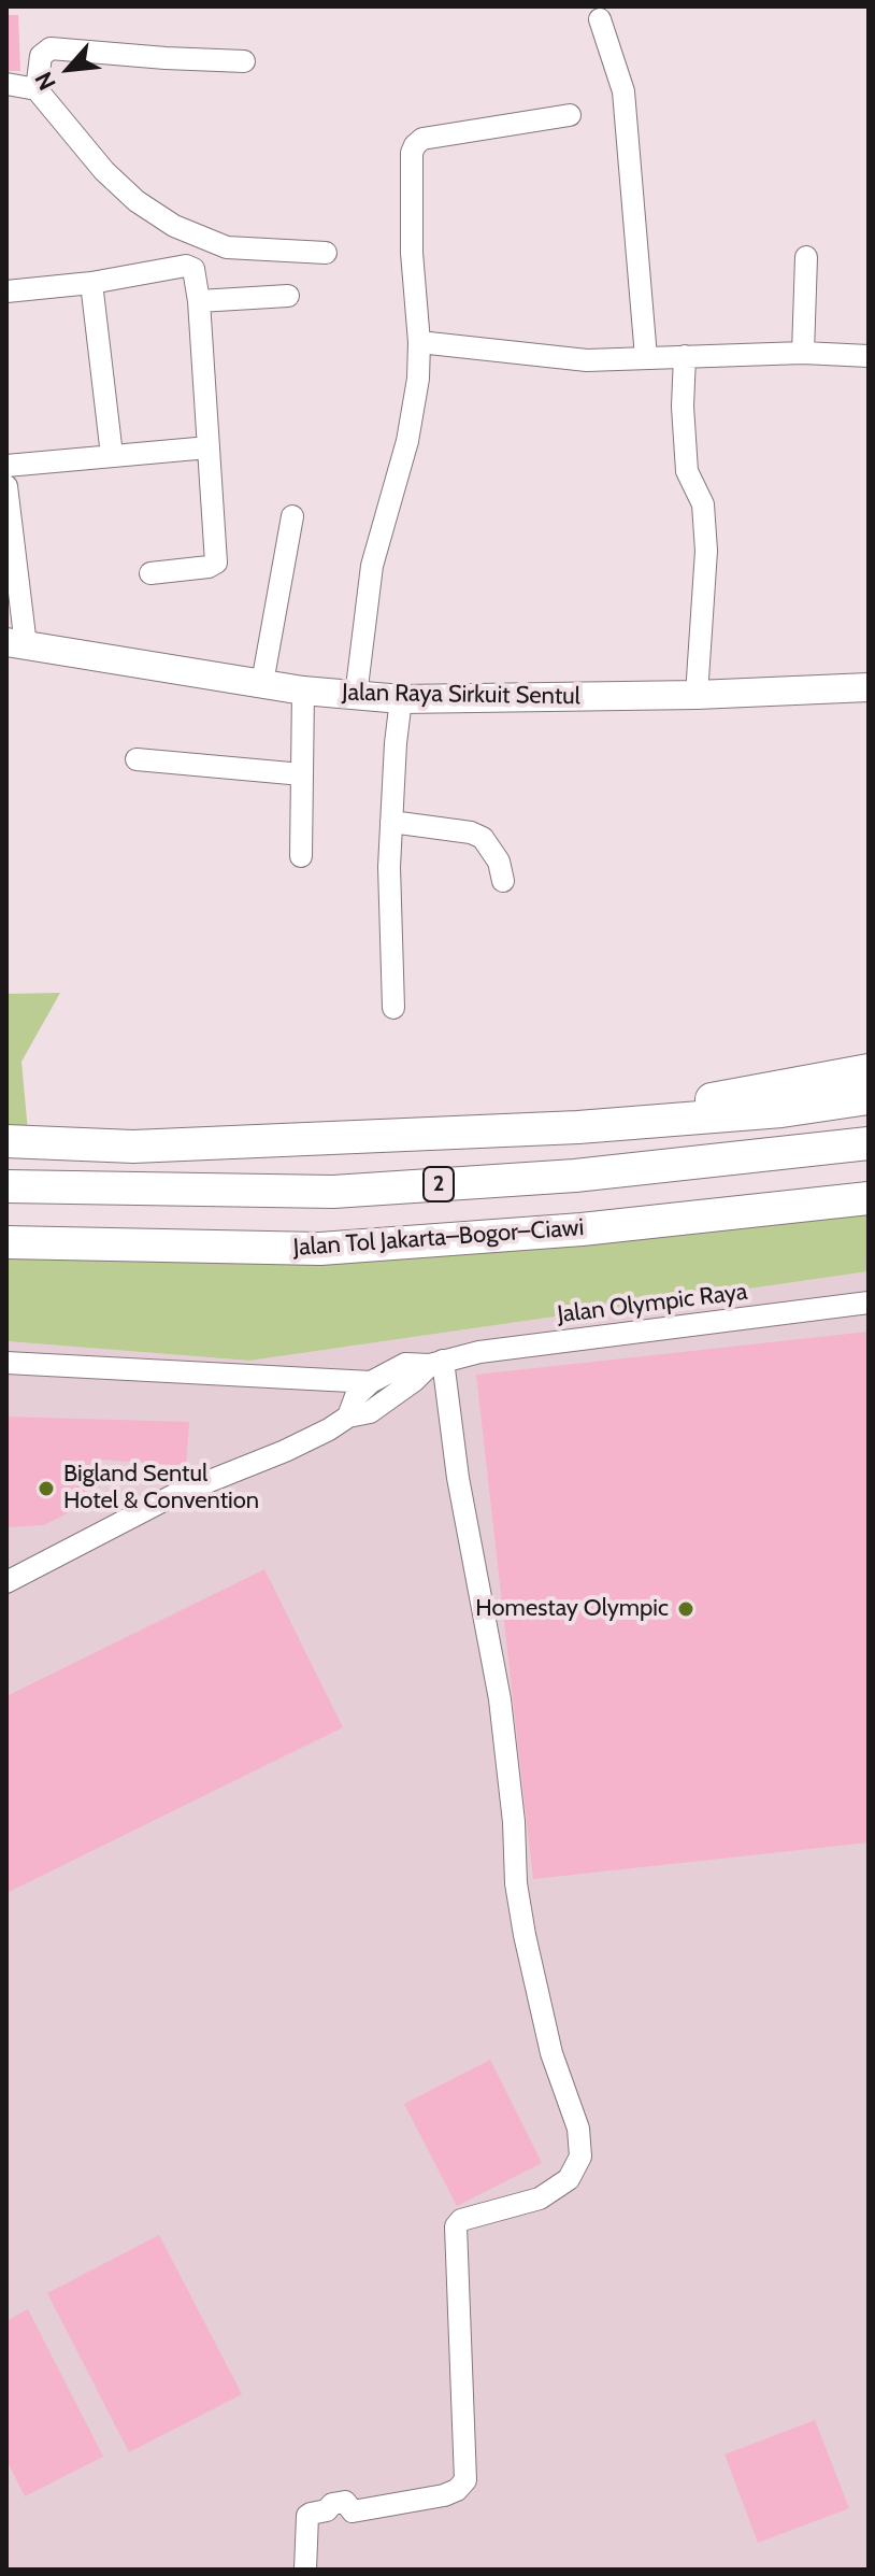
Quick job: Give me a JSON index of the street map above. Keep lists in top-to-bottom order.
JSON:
{
  "streets": {
    "highway": ["2", "Jalan Tol Jakarta–Bogor–Ciawi"],
    "main road": ["Jalan Raya Sirkuit Sentul"],
    "street": ["Jalan Olympic Raya"]
  },
  "places": ["Bigland Sentul Hotel & Convention", "Homestay Olympic"],
  "north": "bottom left"
}
